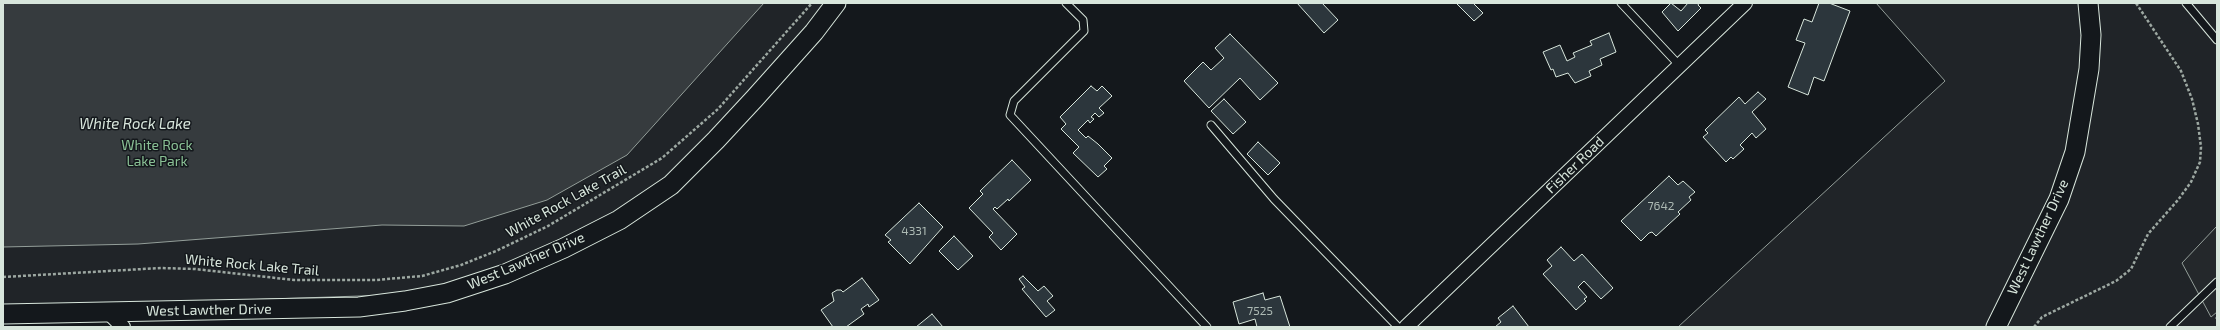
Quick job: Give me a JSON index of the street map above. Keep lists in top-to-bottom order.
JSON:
{
  "streets": {
    "street": ["Fisher Road", "West Lawther Drive"],
    "path": ["White Rock Lake Trail"]
  },
  "water": ["White Rock Lake"],
  "parks": ["White Rock Lake Park"],
  "house_numbers": ["7642", "4331", "7525"]
}
